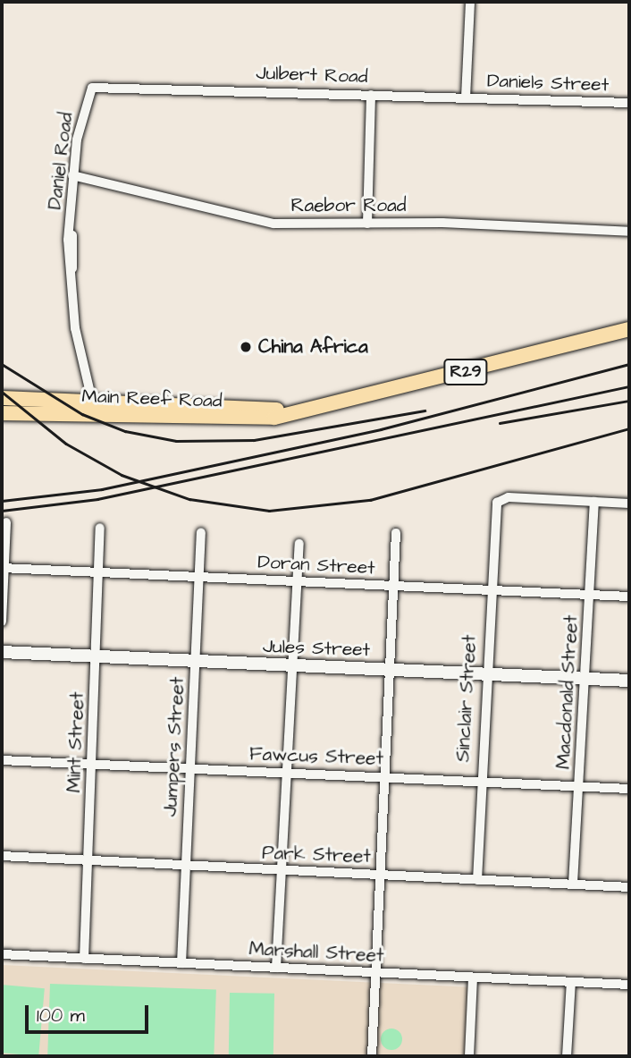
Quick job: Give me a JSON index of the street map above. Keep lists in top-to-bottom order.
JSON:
{
  "streets": {
    "main road": ["R29", "Main Reef Road", "Jules Street"],
    "street": [
      "Julbert Road",
      "Daniels Street",
      "Daniel Road",
      "Raebor Road",
      "Doran Street",
      "Macdonald Street",
      "Sinclair Street",
      "Mint Street",
      "Jumpers Street",
      "Fawcus Street",
      "Park Street",
      "Marshall Street"
    ]
  },
  "crossings": [
    ["Julbert Road", "Daniels Street"],
    ["Julbert Road", "Daniel Road"],
    ["Daniel Road", "Raebor Road"],
    ["Daniel Road", "Main Reef Road"],
    ["Doran Street", "Macdonald Street"],
    ["Doran Street", "Sinclair Street"],
    ["Doran Street", "Mint Street"],
    ["Doran Street", "Jumpers Street"],
    ["Jules Street", "Macdonald Street"],
    ["Jules Street", "Sinclair Street"],
    ["Jules Street", "Mint Street"],
    ["Jules Street", "Jumpers Street"],
    ["Macdonald Street", "Sinclair Street"],
    ["Macdonald Street", "Fawcus Street"],
    ["Macdonald Street", "Park Street"],
    ["Sinclair Street", "Fawcus Street"],
    ["Sinclair Street", "Park Street"],
    ["Mint Street", "Fawcus Street"],
    ["Mint Street", "Park Street"],
    ["Mint Street", "Marshall Street"],
    ["Jumpers Street", "Fawcus Street"],
    ["Jumpers Street", "Park Street"],
    ["Jumpers Street", "Marshall Street"]
  ],
  "places": ["China Africa"],
  "scale_bar": "100 m"
}
